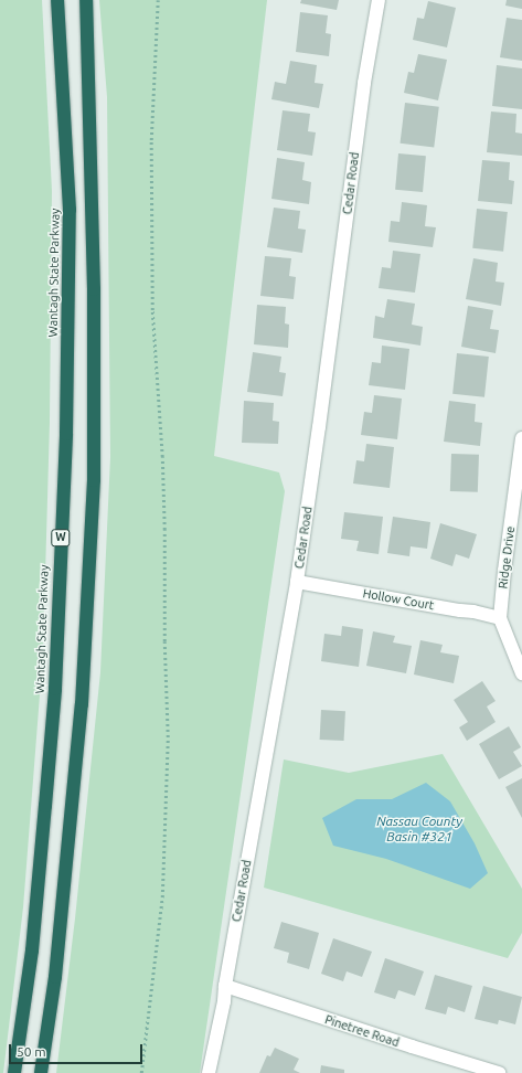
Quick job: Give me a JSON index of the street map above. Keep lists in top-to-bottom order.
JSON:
{
  "streets": {
    "highway": ["Wantagh State Parkway", "W"],
    "street": [
      "Cedar Road",
      "Ridge Drive",
      "Hollow Court",
      "Pinetree Road"
    ]
  },
  "crossings": [
    ["Cedar Road", "Hollow Court"],
    ["Cedar Road", "Pinetree Road"],
    ["Ridge Drive", "Hollow Court"]
  ],
  "water": ["Nassau County Basin #321"],
  "scale_bar": "50 m"
}
